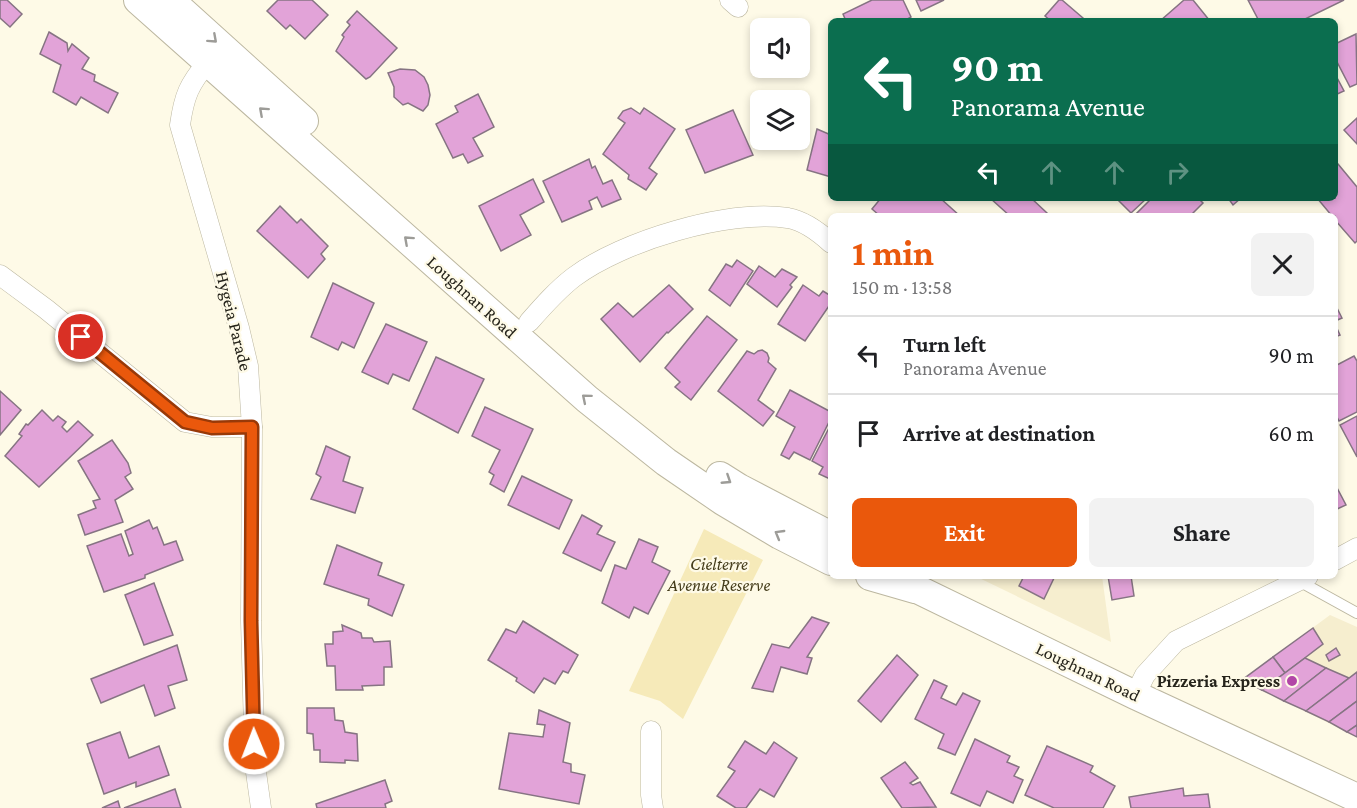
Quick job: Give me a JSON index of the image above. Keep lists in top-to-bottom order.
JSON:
{
  "streets": {
    "main road": ["Loughnan Road"],
    "street": ["Hygeia Parade"]
  },
  "crossings": [
    ["Loughnan Road", "Hygeia Parade"]
  ],
  "parks": ["Cielterre Avenue Reserve"],
  "places": ["Pizzeria Express"],
  "page": {
    "turn": ["90 m", "Panorama Avenue"],
    "heading": ["1 min", "150 m · 13:58"],
    "list": [
      {
        "name": "Turn left",
        "note": "Panorama Avenue",
        "value": "90 m"
      },
      {
        "name": "Arrive at destination",
        "value": "60 m"
      }
    ],
    "buttons": ["Exit", "Share"]
  }
}
